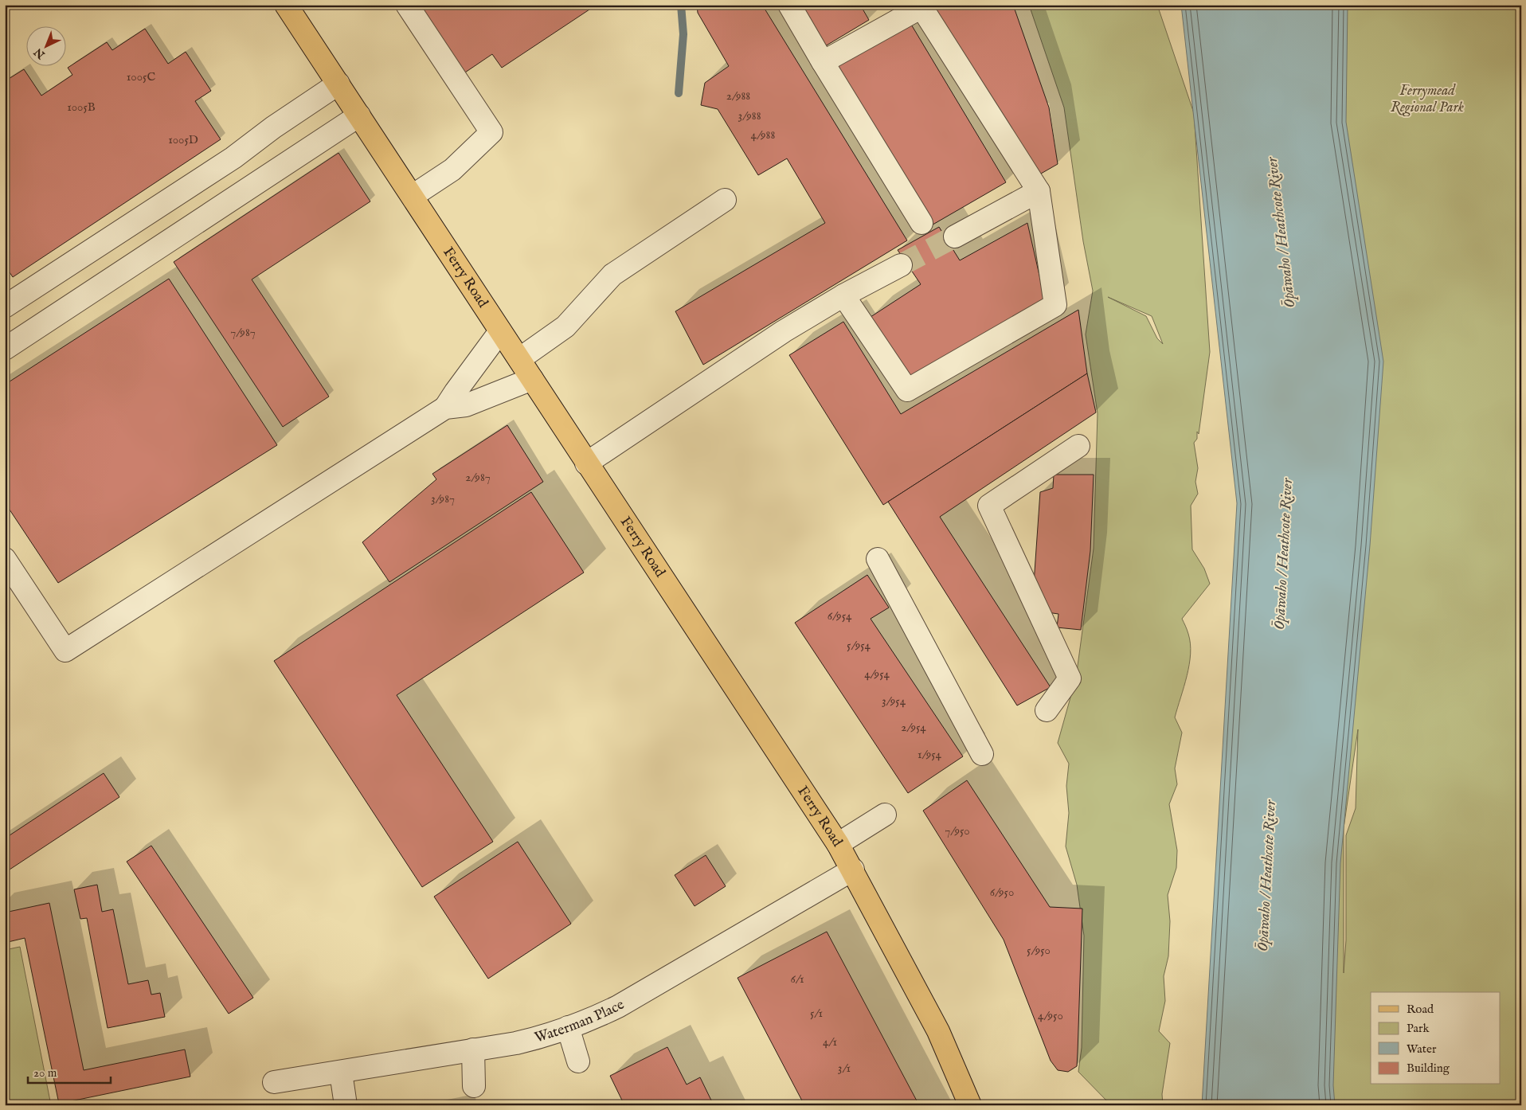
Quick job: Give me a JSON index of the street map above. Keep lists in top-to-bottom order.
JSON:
{
  "streets": {
    "main road": ["Ferry Road"],
    "street": ["Waterman Place"]
  },
  "crossings": [
    ["Ferry Road", "Waterman Place"]
  ],
  "water": ["Ōpāwaho / Heathcote River"],
  "parks": ["Ferrymead Regional Park"],
  "house_numbers": [
    "1005C",
    "2/988",
    "1005B",
    "3/988",
    "4/988",
    "1005D",
    "7/987",
    "2/987",
    "3/987",
    "6/954",
    "5/954",
    "4/954",
    "3/954",
    "2/954",
    "1/954",
    "7/950",
    "6/950",
    "5/950",
    "6/1",
    "5/1",
    "4/950",
    "4/1",
    "3/1"
  ],
  "legend": [
    "Road",
    "Park",
    "Water",
    "Building"
  ],
  "scale_bar": "20 m",
  "north": "bottom left"
}
